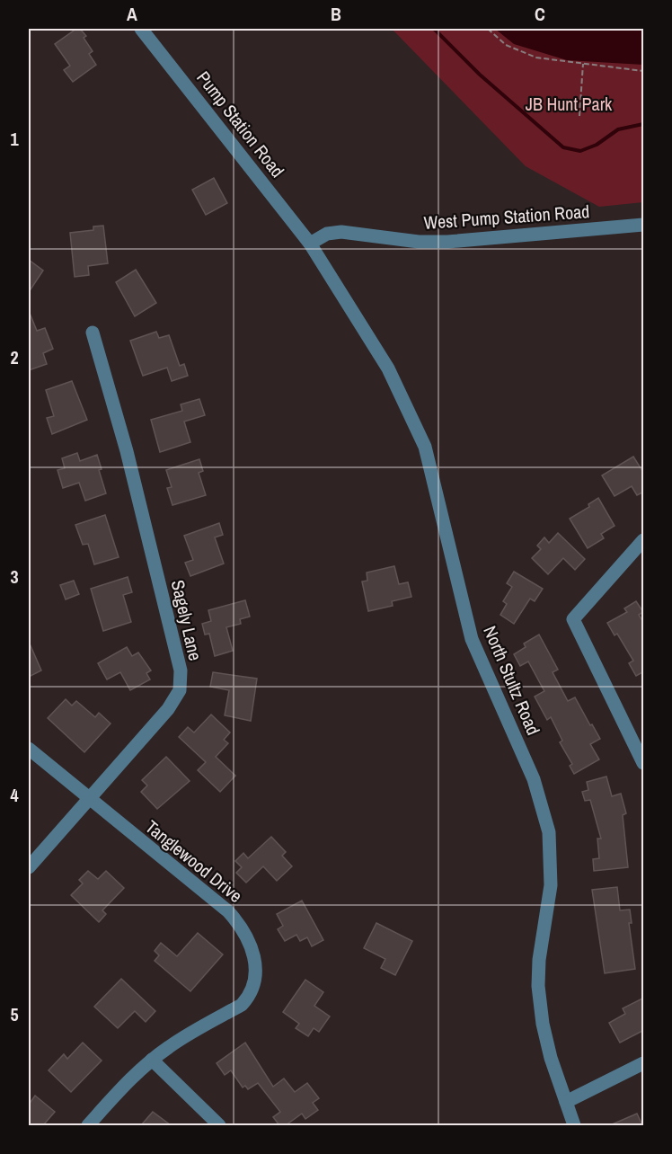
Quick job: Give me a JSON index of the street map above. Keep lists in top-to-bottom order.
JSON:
{
  "streets": {
    "street": [
      "Pump Station Road",
      "West Pump Station Road",
      "Sagely Lane",
      "North Stultz Road",
      "Tanglewood Drive"
    ]
  },
  "crossings": [
    ["Pump Station Road", "West Pump Station Road"],
    ["Pump Station Road", "North Stultz Road"],
    ["West Pump Station Road", "North Stultz Road"],
    ["Sagely Lane", "Tanglewood Drive"]
  ],
  "parks": ["JB Hunt Park"],
  "grid": {
    "columns": ["A", "B", "C"],
    "rows": [
      "1",
      "2",
      "3",
      "4",
      "5"
    ]
  }
}
